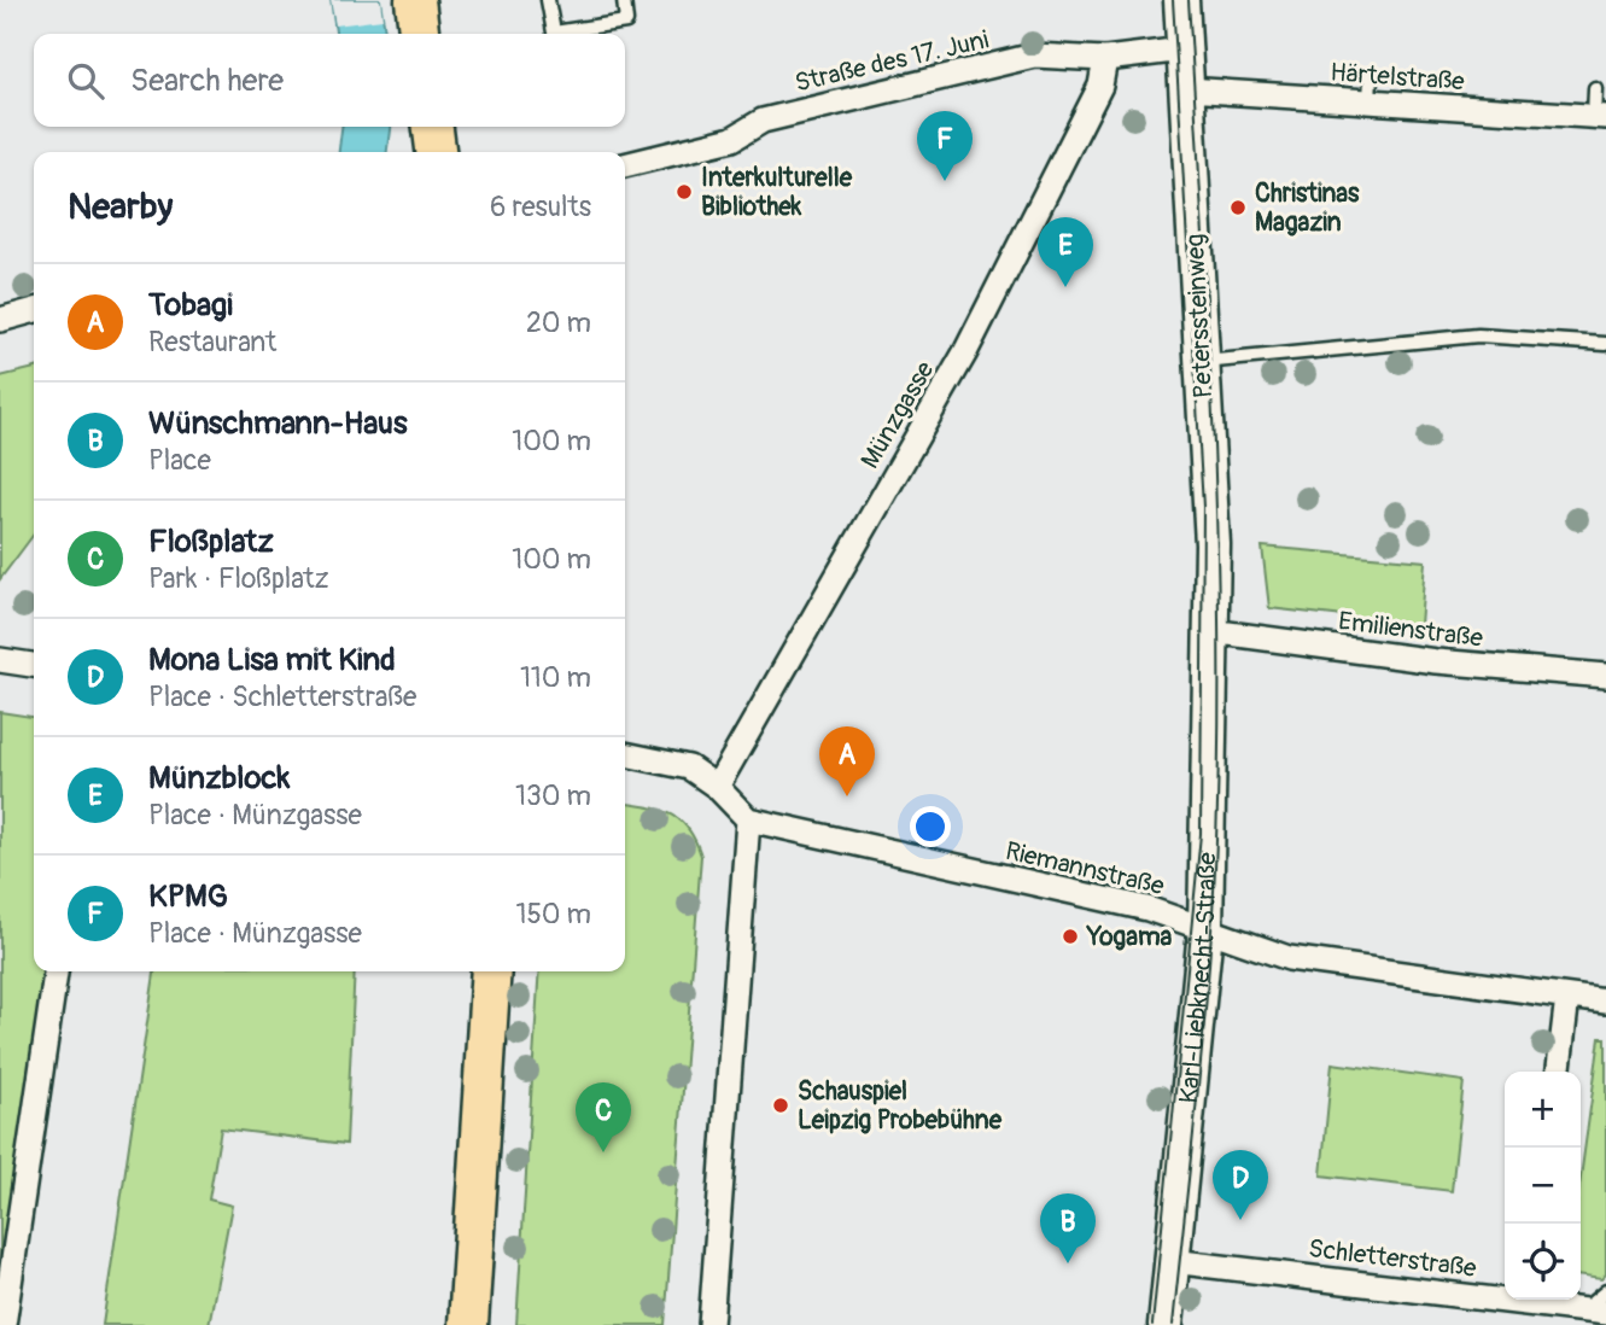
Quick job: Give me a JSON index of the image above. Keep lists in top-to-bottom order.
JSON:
{
  "streets": {
    "main road": ["Peterssteinweg", "Karl-Liebknecht-Straße"],
    "street": [
      "Straße des 17. Juni",
      "Härtelstraße",
      "Münzgasse",
      "Emilienstraße",
      "Riemannstraße",
      "Schletterstraße"
    ]
  },
  "crossings": [
    ["Straße des 17. Juni", "Peterssteinweg"],
    ["Straße des 17. Juni", "Münzgasse"],
    ["Härtelstraße", "Peterssteinweg"],
    ["Peterssteinweg", "Emilienstraße"],
    ["Peterssteinweg", "Karl-Liebknecht-Straße"],
    ["Emilienstraße", "Karl-Liebknecht-Straße"],
    ["Riemannstraße", "Karl-Liebknecht-Straße"],
    ["Karl-Liebknecht-Straße", "Schletterstraße"]
  ],
  "places": [
    "Interkulturelle Bibliothek",
    "Christinas Magazin",
    "Yogama",
    "Schauspiel Leipzig Probebühne"
  ],
  "page": {
    "search": "Search here",
    "pins": [
      "F",
      "E",
      "A",
      "C",
      "D",
      "B"
    ],
    "heading": ["Nearby", "6 results"],
    "list": [
      {
        "mark": "A",
        "name": "Tobagi",
        "note": "Restaurant",
        "value": "20 m"
      },
      {
        "mark": "B",
        "name": "Wünschmann-Haus",
        "note": "Place",
        "value": "100 m"
      },
      {
        "mark": "C",
        "name": "Floßplatz",
        "note": "Park · Floßplatz",
        "value": "100 m"
      },
      {
        "mark": "D",
        "name": "Mona Lisa mit Kind",
        "note": "Place · Schletterstraße",
        "value": "110 m"
      },
      {
        "mark": "E",
        "name": "Münzblock",
        "note": "Place · Münzgasse",
        "value": "130 m"
      },
      {
        "mark": "F",
        "name": "KPMG",
        "note": "Place · Münzgasse",
        "value": "150 m"
      }
    ],
    "map_buttons": ["+", "−"]
  }
}
